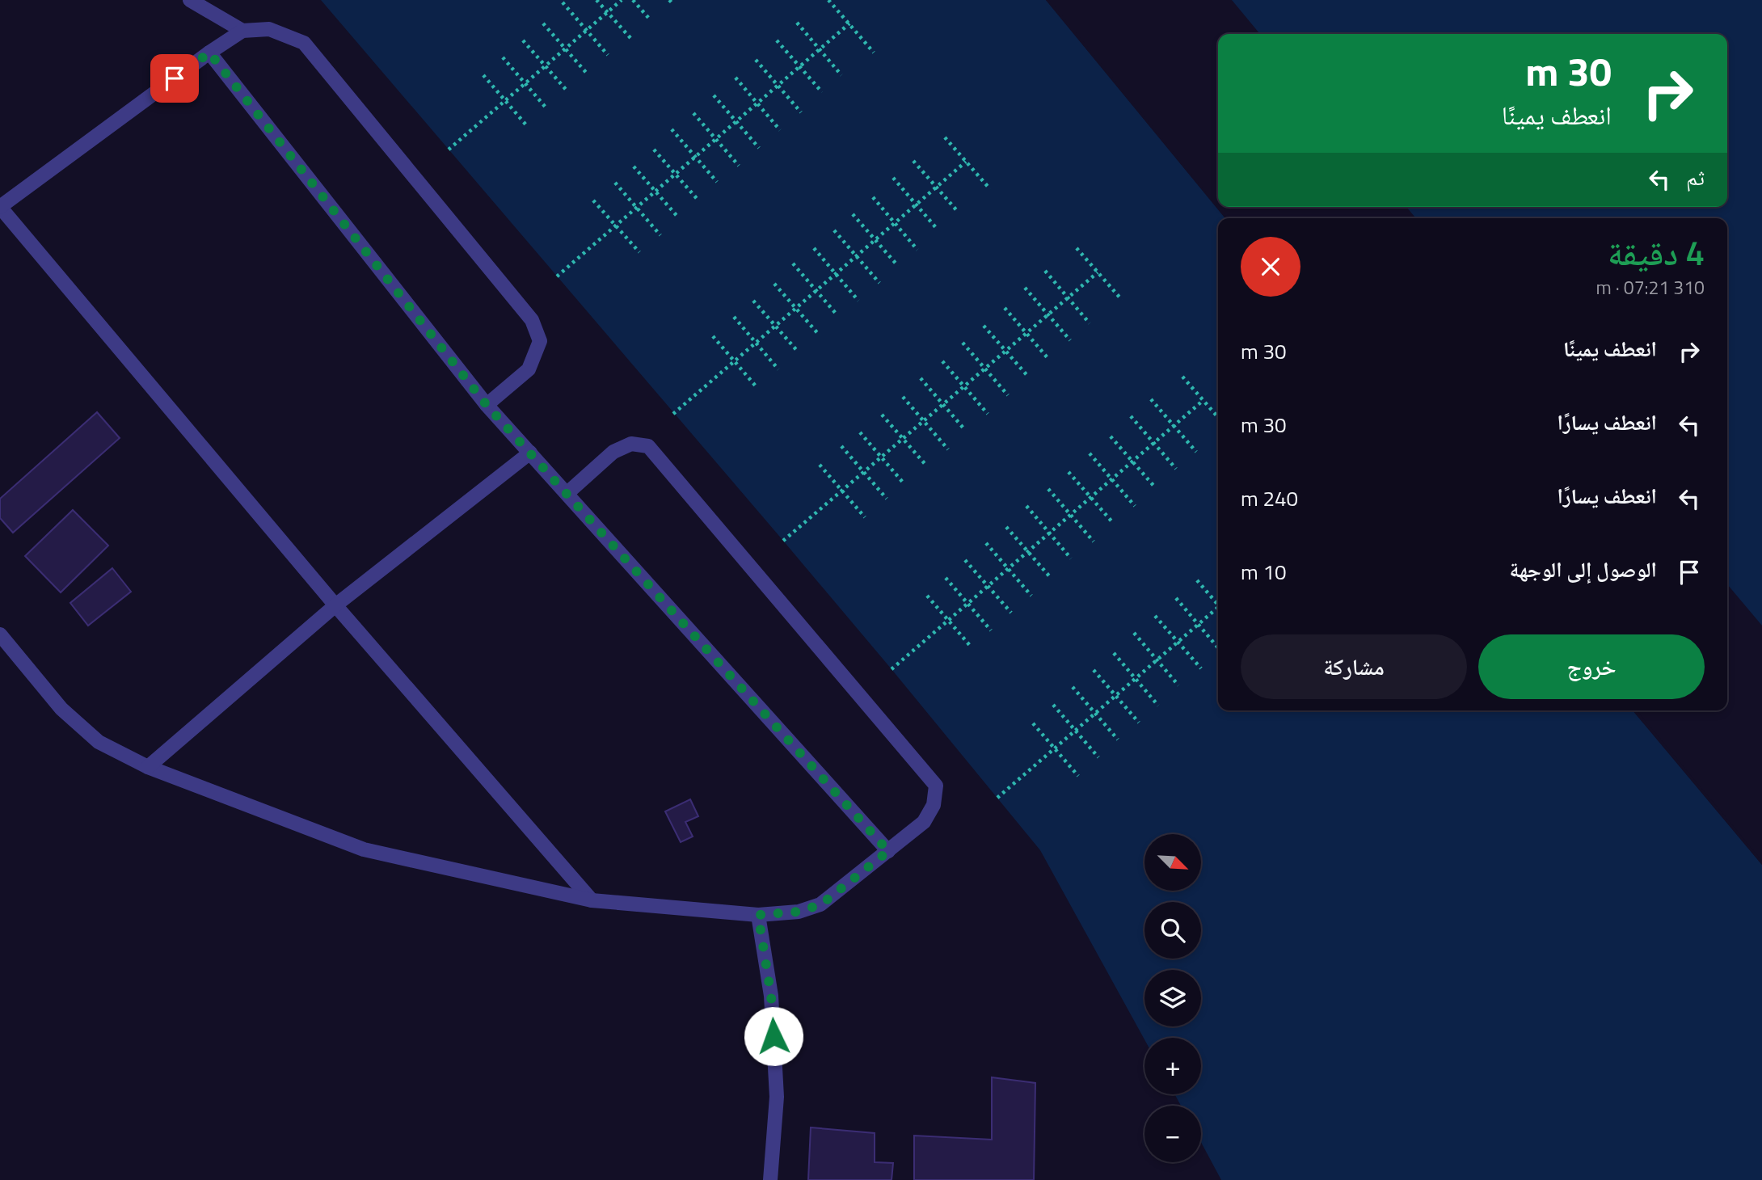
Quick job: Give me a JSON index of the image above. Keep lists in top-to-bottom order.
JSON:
{
  "north": "bottom right",
  "page": {
    "turn": ["30 m", "انعطف يمينًا"],
    "then": "ثم",
    "heading": ["4 دقيقة", "310 m · 07:21"],
    "list": [
      {
        "name": "انعطف يمينًا",
        "value": "30 m"
      },
      {
        "name": "انعطف يسارًا",
        "value": "30 m"
      },
      {
        "name": "انعطف يسارًا",
        "value": "240 m"
      },
      {
        "name": "الوصول إلى الوجهة",
        "value": "10 m"
      }
    ],
    "buttons": ["خروج", "مشاركة"],
    "map_buttons": ["+", "−"]
  }
}
